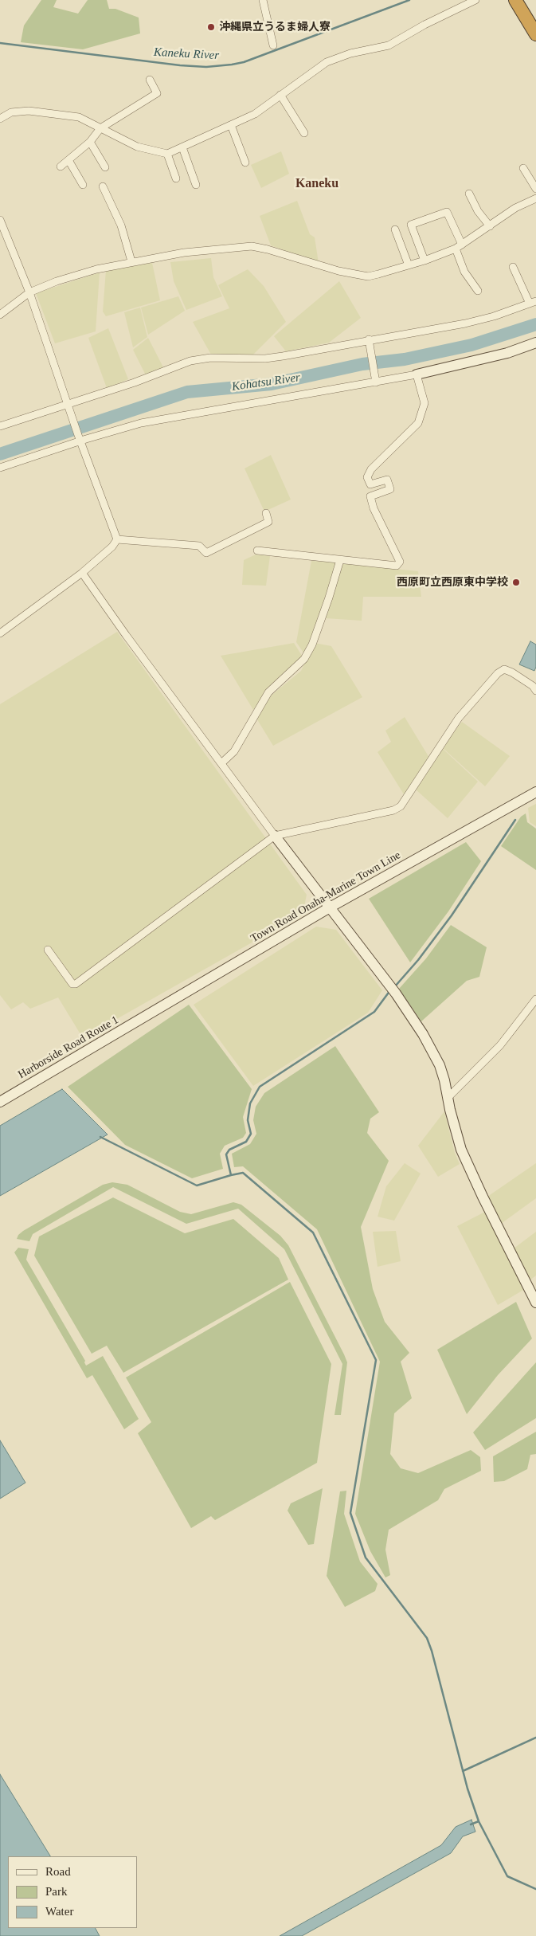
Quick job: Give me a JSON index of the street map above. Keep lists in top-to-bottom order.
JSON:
{
  "streets": {
    "street": ["Town Road Onaha-Marine Town Line", "Harborside Road Route 1"]
  },
  "crossings": [
    ["Town Road Onaha-Marine Town Line", "Harborside Road Route 1"]
  ],
  "districts": ["Kaneku"],
  "water": ["Kaneku River", "Kohatsu River"],
  "places": ["沖縄県立うるま婦人寮", "西原町立西原東中学校"],
  "legend": ["Road", "Park", "Water"]
}
